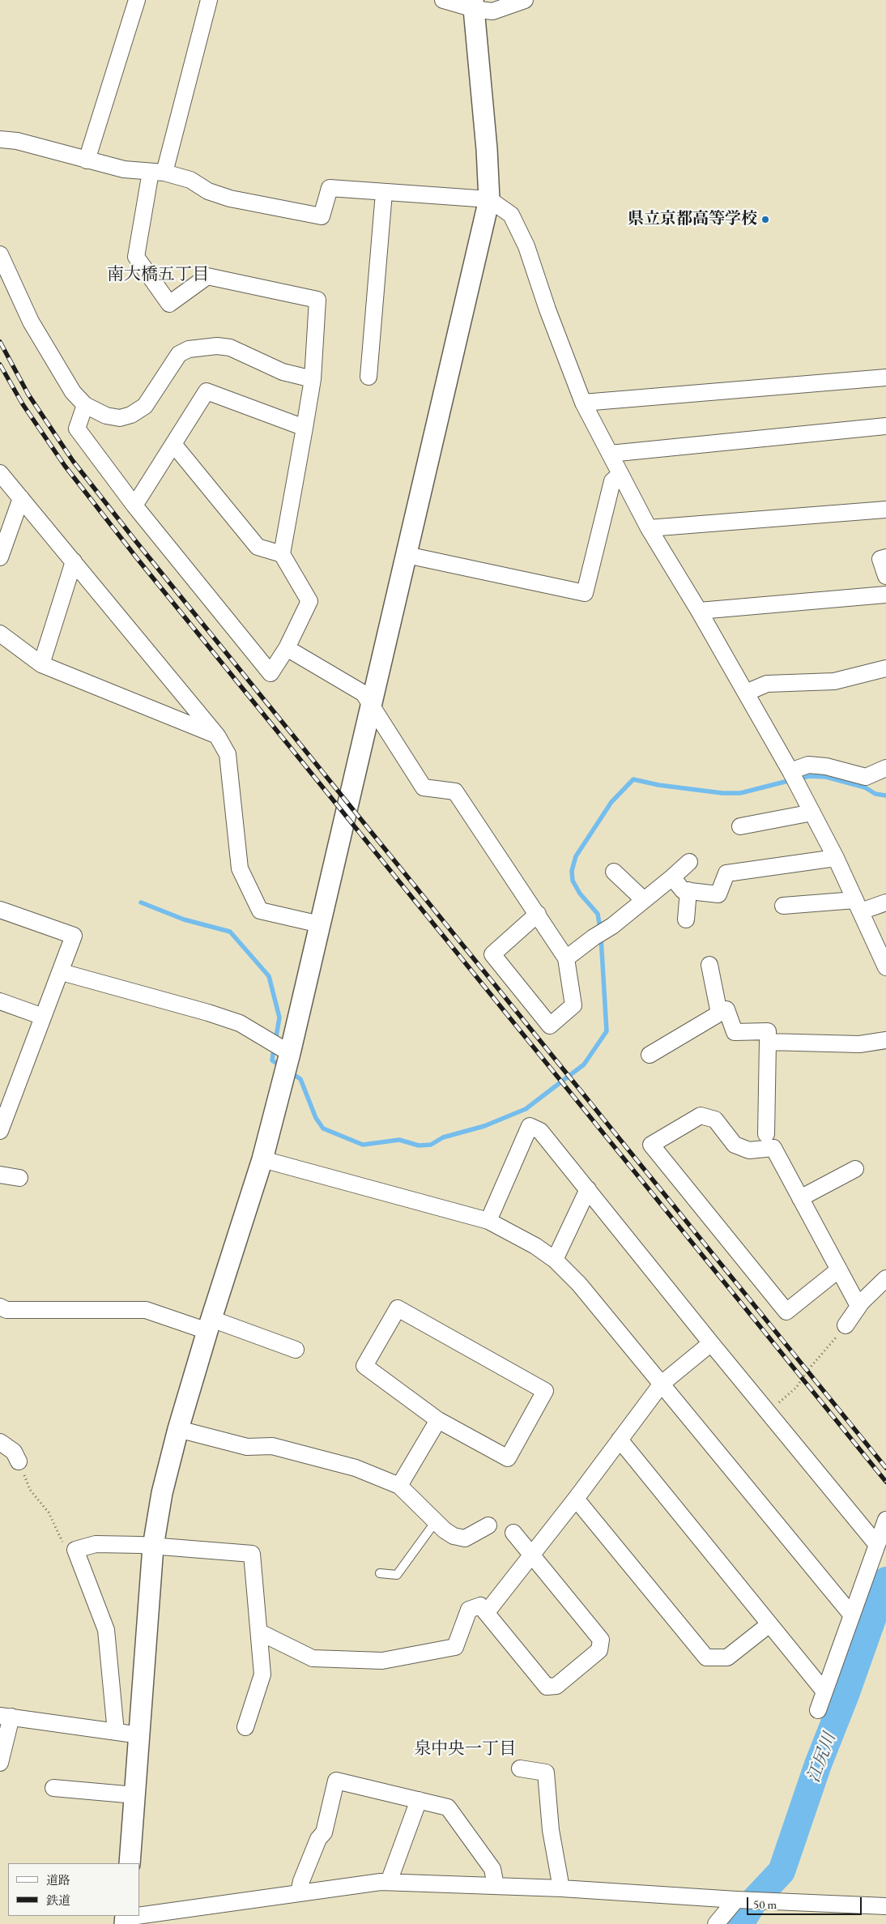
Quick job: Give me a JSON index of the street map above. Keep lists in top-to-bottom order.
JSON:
{
  "districts": ["南大橋五丁目", "泉中央一丁目"],
  "water": ["江尻川"],
  "places": ["県立京都高等学校"],
  "legend": ["道路", "鉄道"],
  "scale_bar": "50 m"
}
